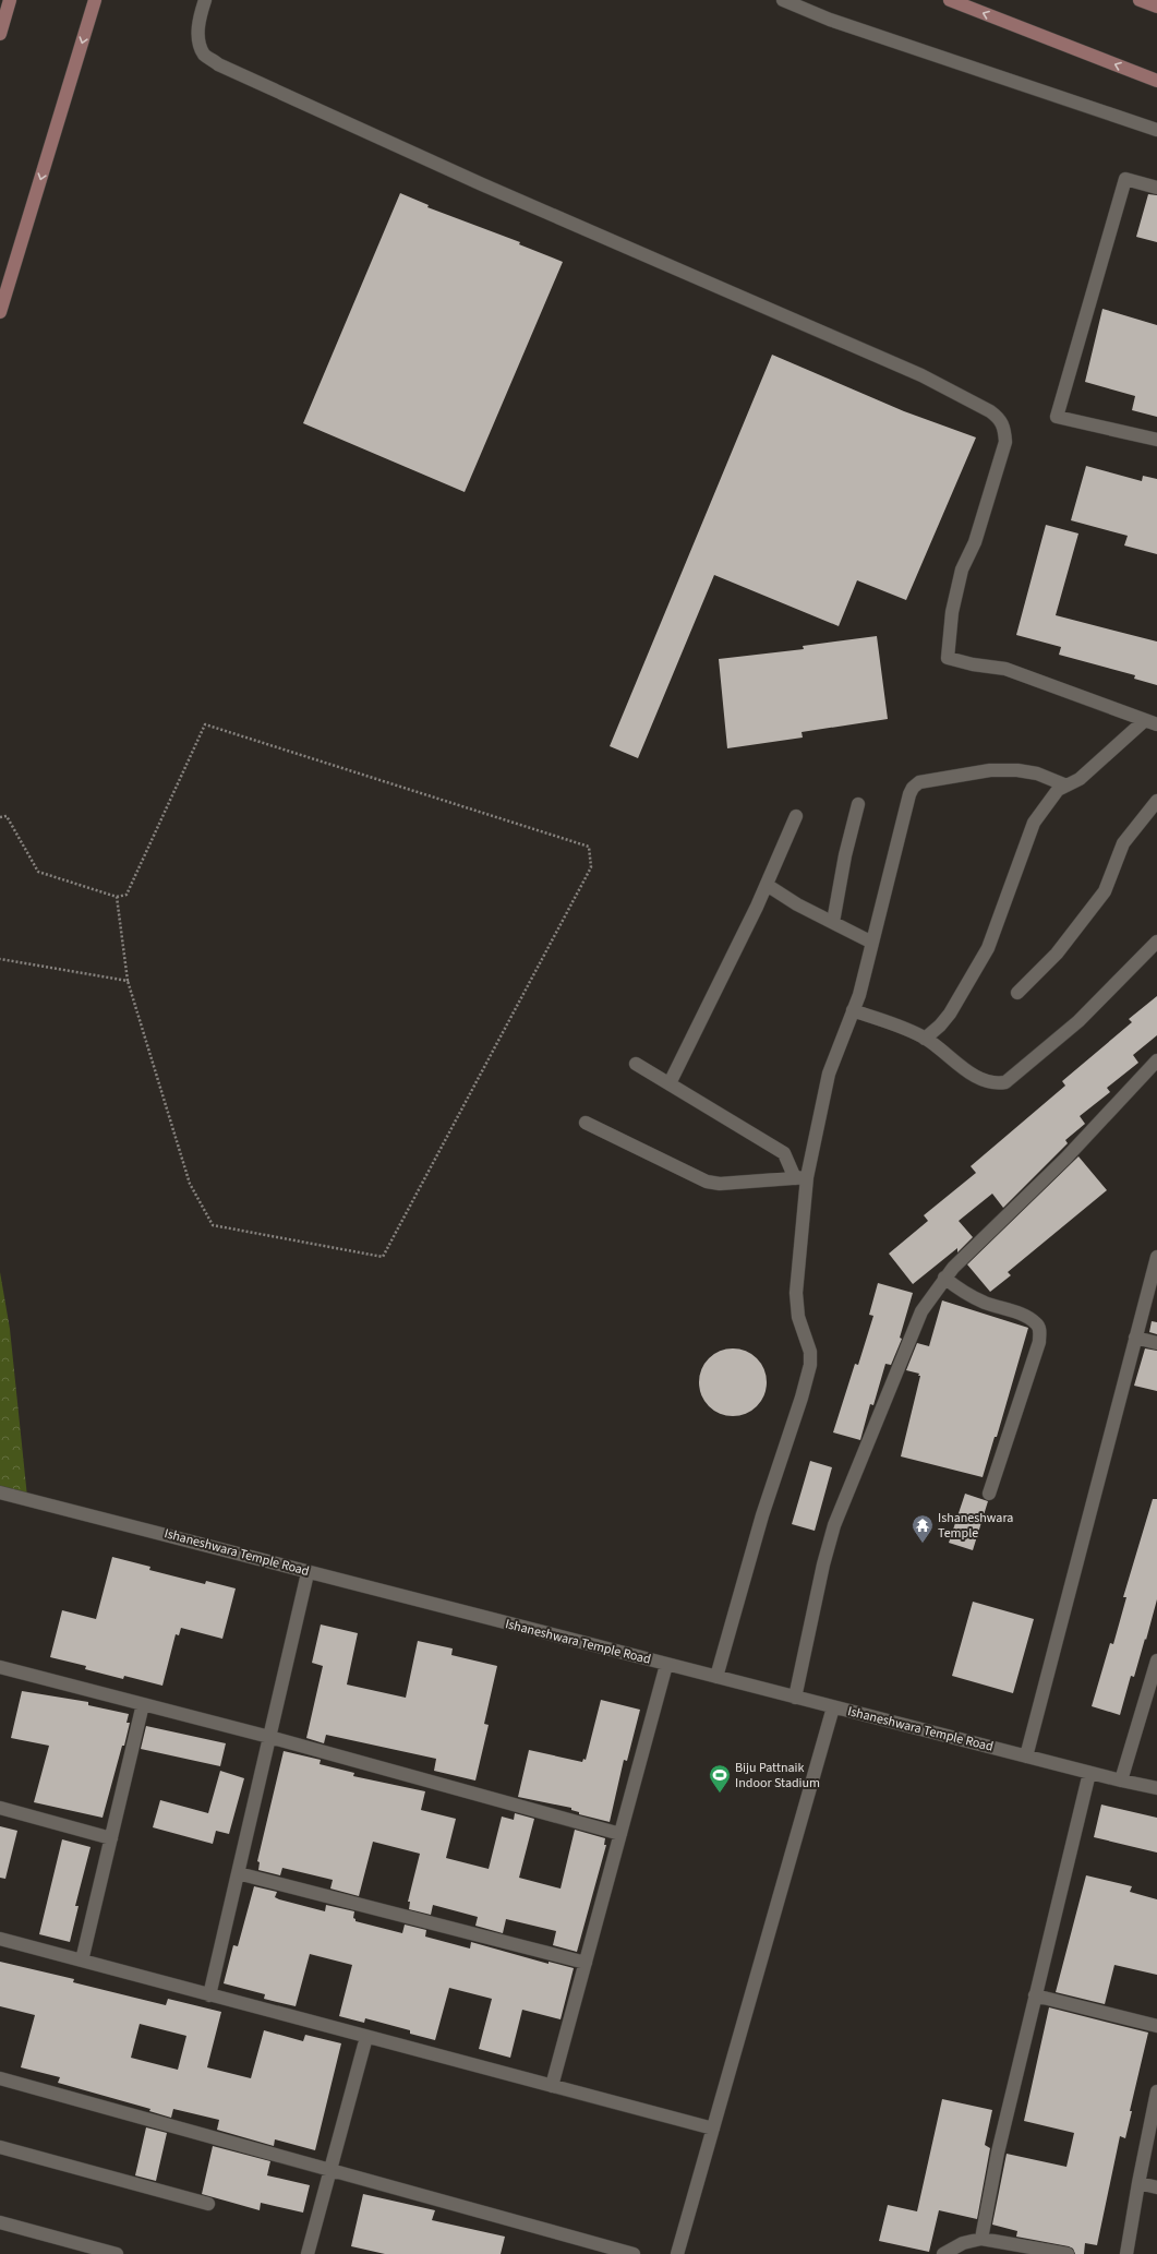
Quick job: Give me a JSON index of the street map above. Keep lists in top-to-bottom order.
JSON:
{
  "streets": {
    "street": ["Ishaneshwara Temple Road"]
  },
  "places": {
    "temple": ["Ishaneshwara Temple"],
    "sports": ["Biju Pattnaik Indoor Stadium"]
  }
}
